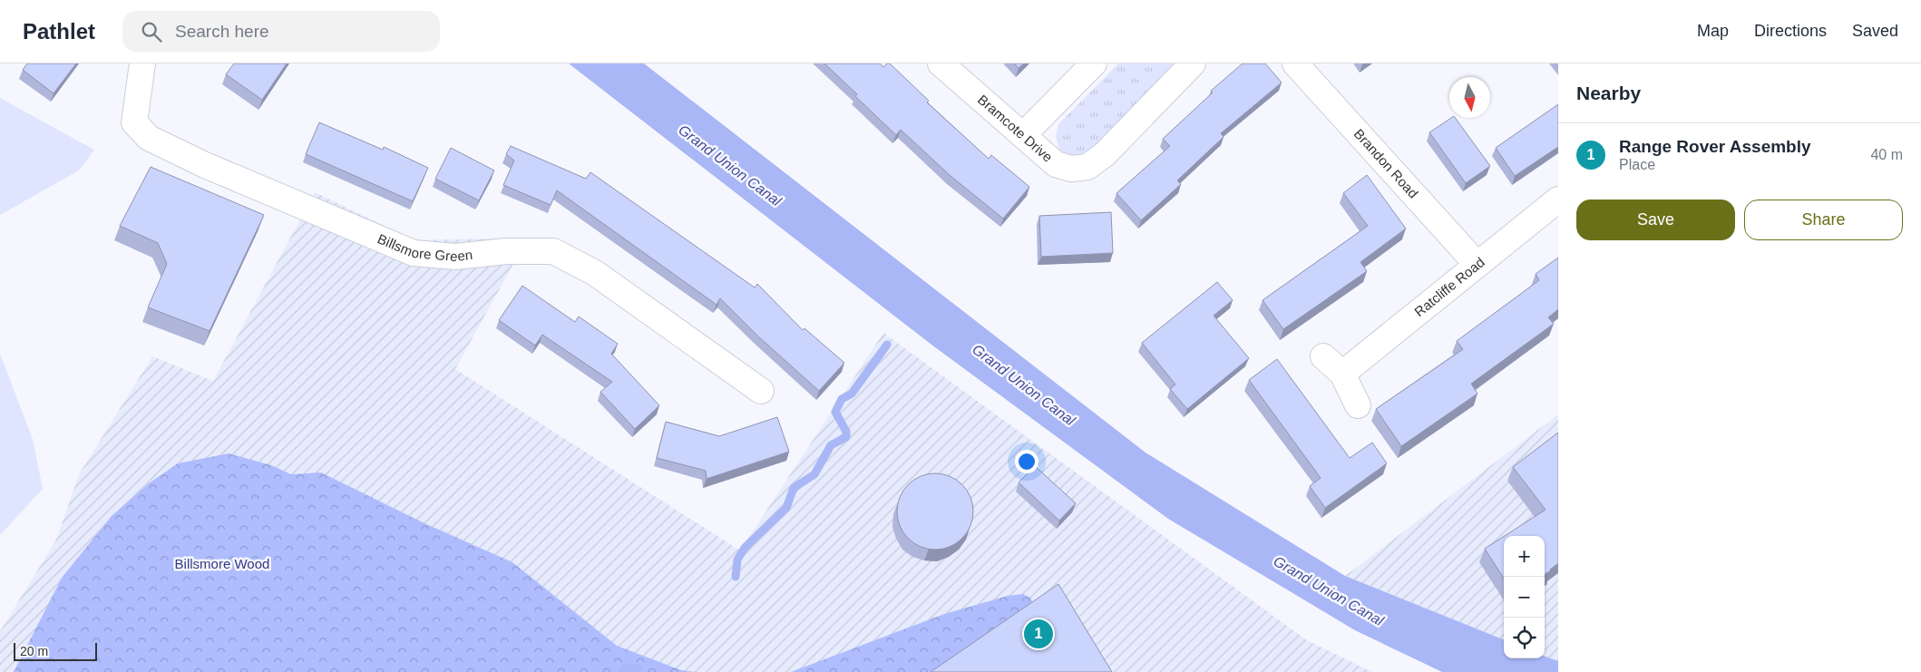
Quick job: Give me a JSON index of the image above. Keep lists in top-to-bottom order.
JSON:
{
  "streets": {
    "street": [
      "Bramcote Drive",
      "Brandon Road",
      "Billsmore Green",
      "Ratcliffe Road"
    ]
  },
  "crossings": [
    ["Brandon Road", "Ratcliffe Road"]
  ],
  "water": ["Grand Union Canal"],
  "parks": ["Billsmore Wood"],
  "scale_bar": "20 m",
  "north": "bottom",
  "page": {
    "header": "Pathlet",
    "search": "Search here",
    "nav": ["Map", "Directions", "Saved"],
    "heading": "Nearby",
    "list": [
      {
        "mark": "1",
        "name": "Range Rover Assembly",
        "note": "Place",
        "value": "40 m"
      }
    ],
    "buttons": ["Save", "Share"],
    "map_buttons": ["+", "−"],
    "pins": "1",
    "scale": "20 m"
  }
}
